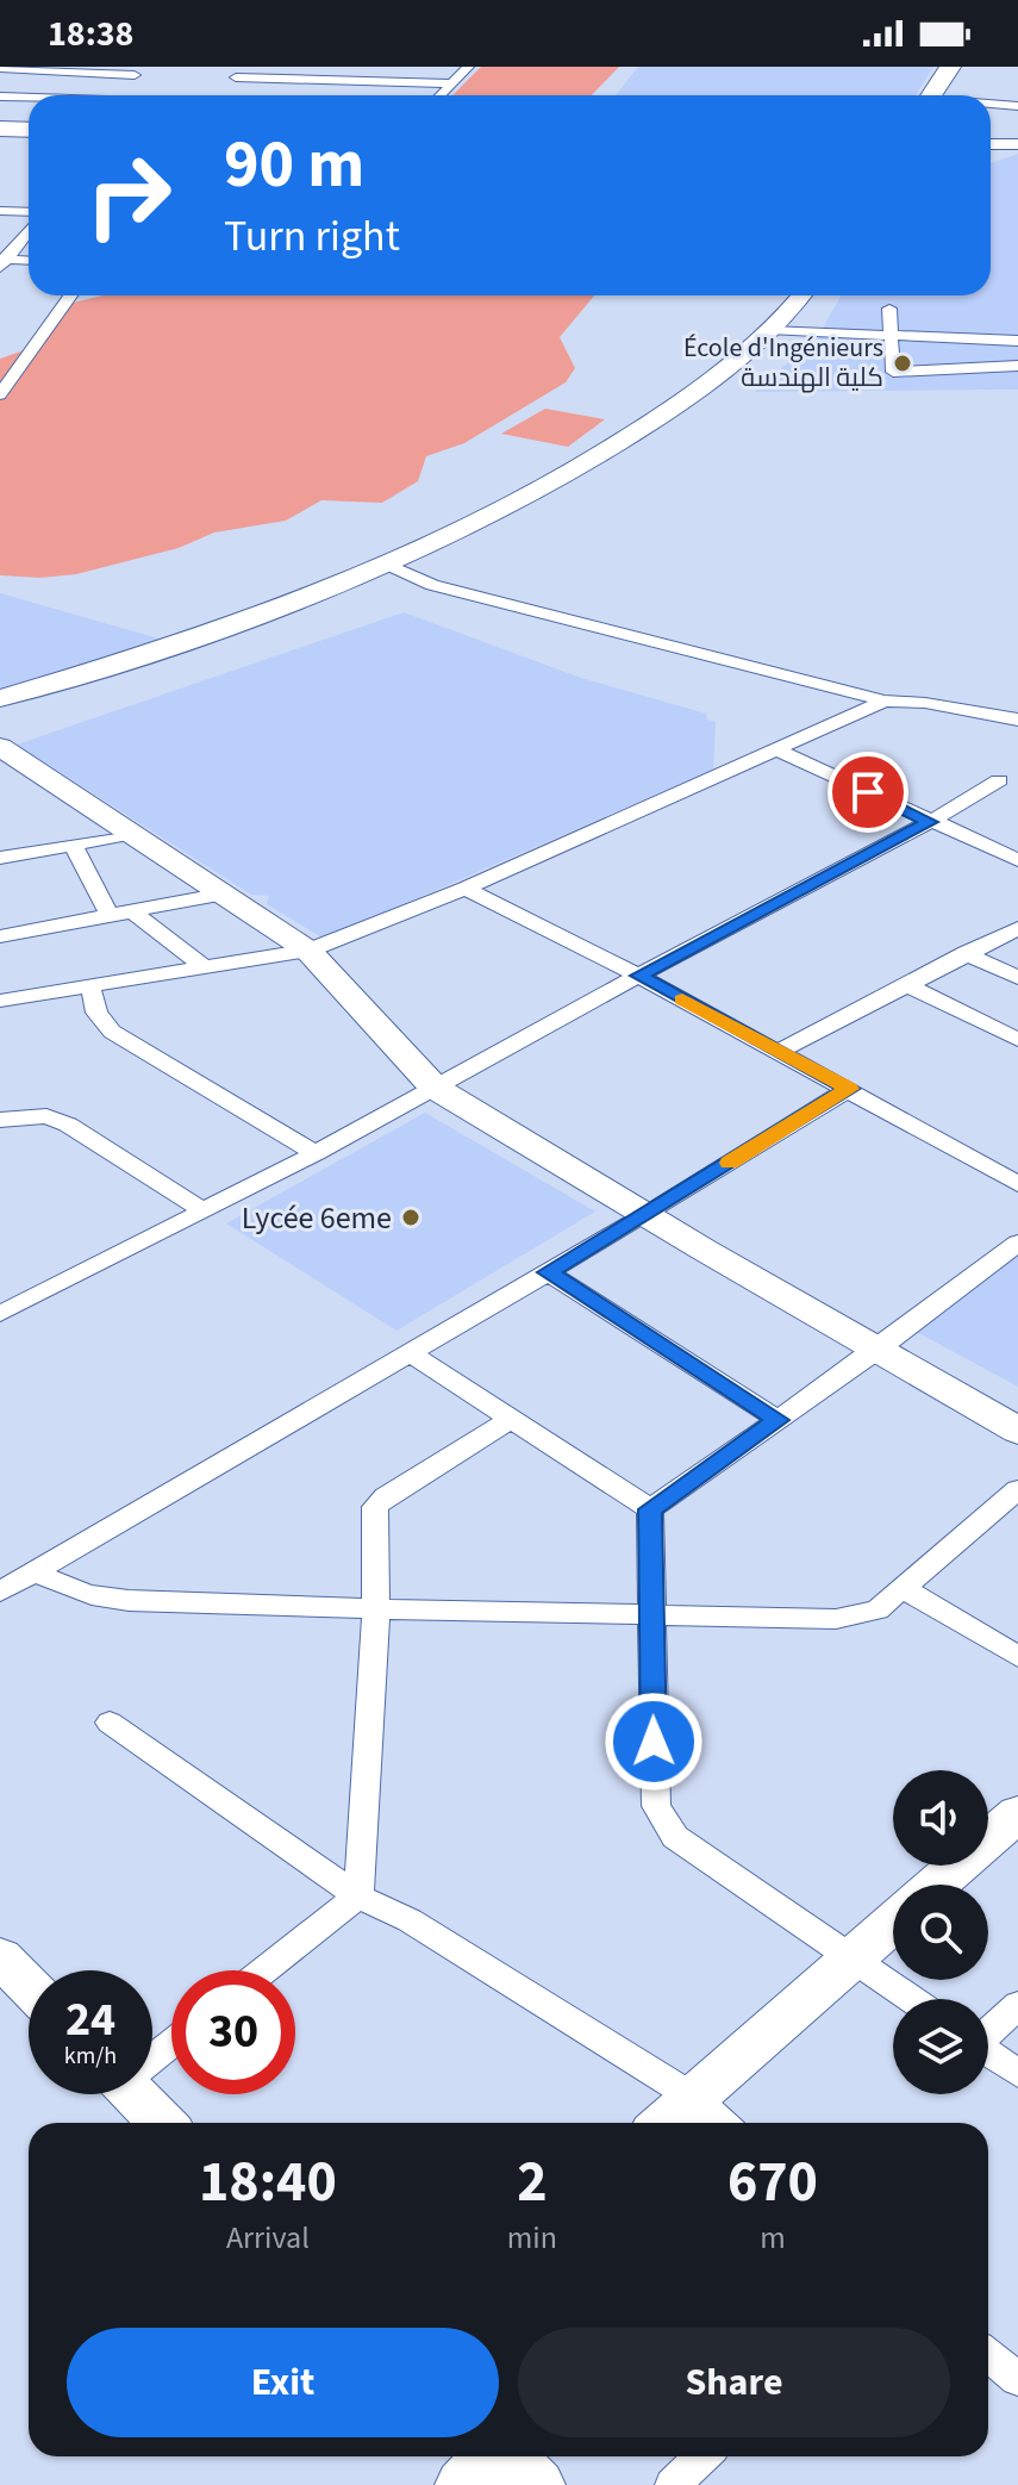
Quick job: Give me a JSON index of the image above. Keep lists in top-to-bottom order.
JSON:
{
  "places": ["École d'Ingénieurs كلية الهندسة", "Lycée 6eme"],
  "page": {
    "status": "18:38",
    "turn": ["90 m", "Turn right"],
    "speed": "24 km/h",
    "limit": "30",
    "eta": [
      "18:40",
      "Arrival",
      "2",
      "min",
      "670",
      "m"
    ],
    "buttons": ["Exit", "Share"]
  }
}
